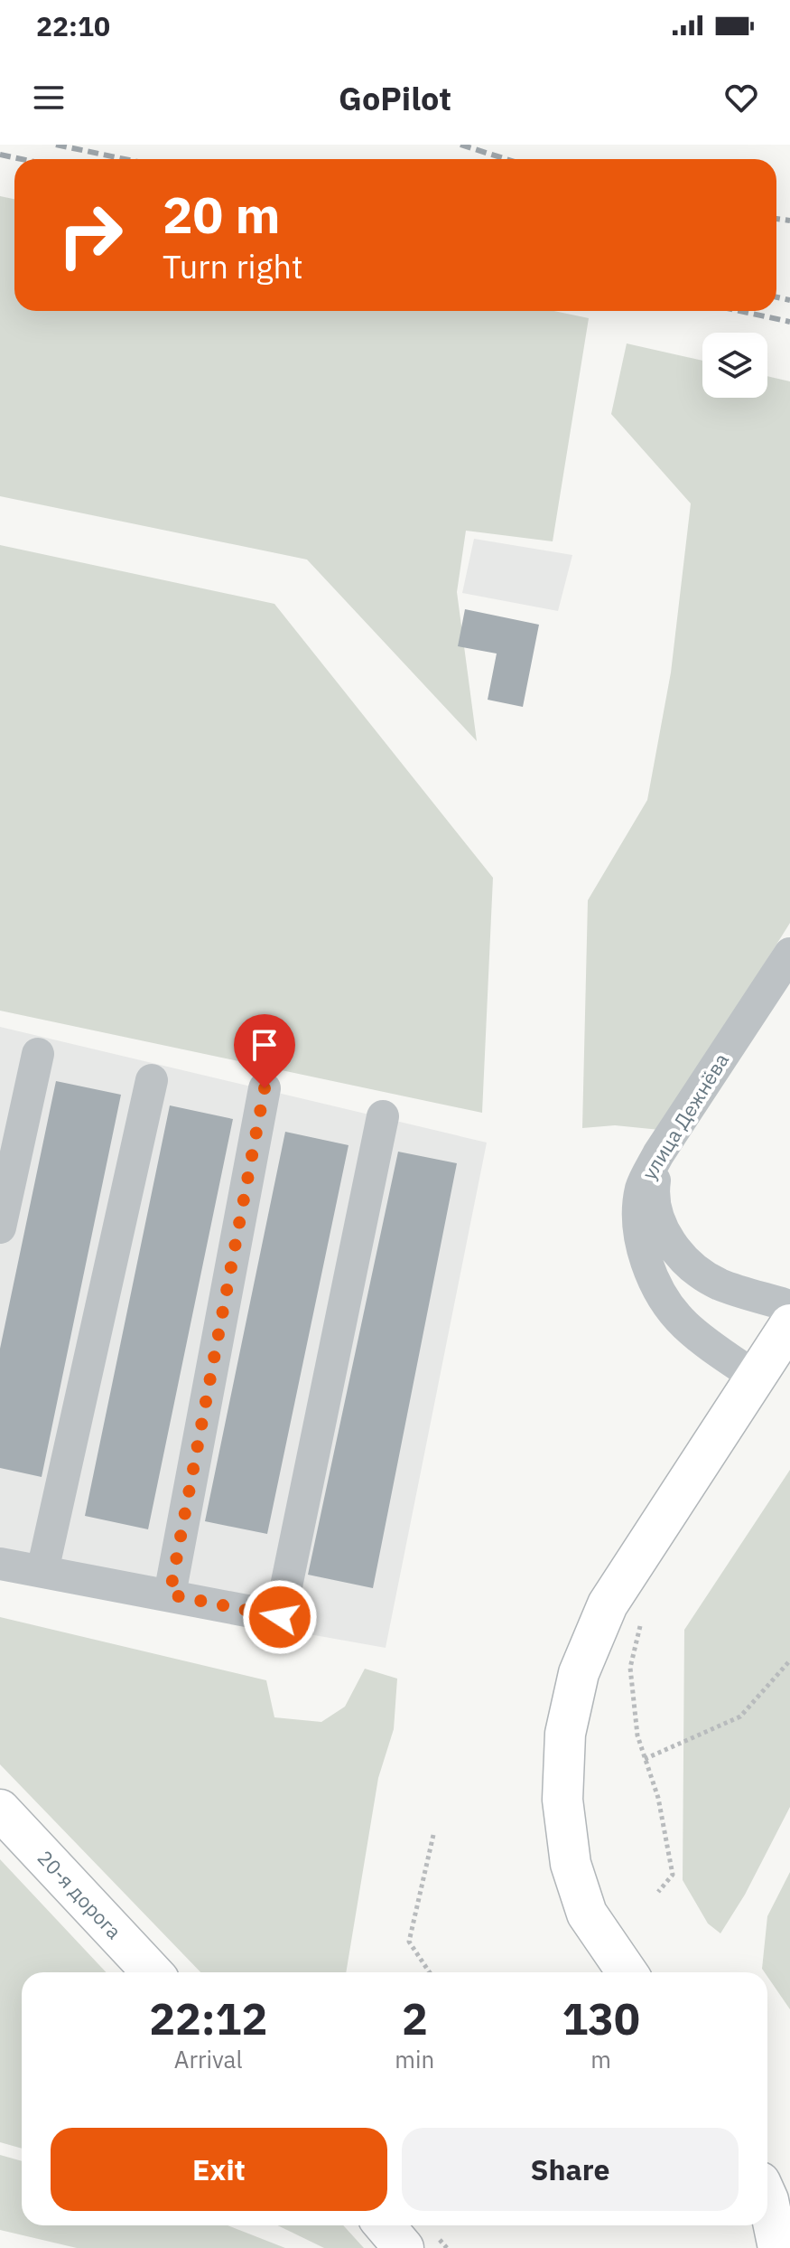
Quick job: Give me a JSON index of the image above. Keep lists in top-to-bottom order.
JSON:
{
  "streets": {
    "main road": ["20-я дорога"],
    "street": ["улица Дежнёва"]
  },
  "page": {
    "status": "22:10",
    "header": "GoPilot",
    "turn": ["20 m", "Turn right"],
    "eta": [
      "22:12",
      "Arrival",
      "2",
      "min",
      "130",
      "m"
    ],
    "buttons": ["Exit", "Share"]
  }
}
